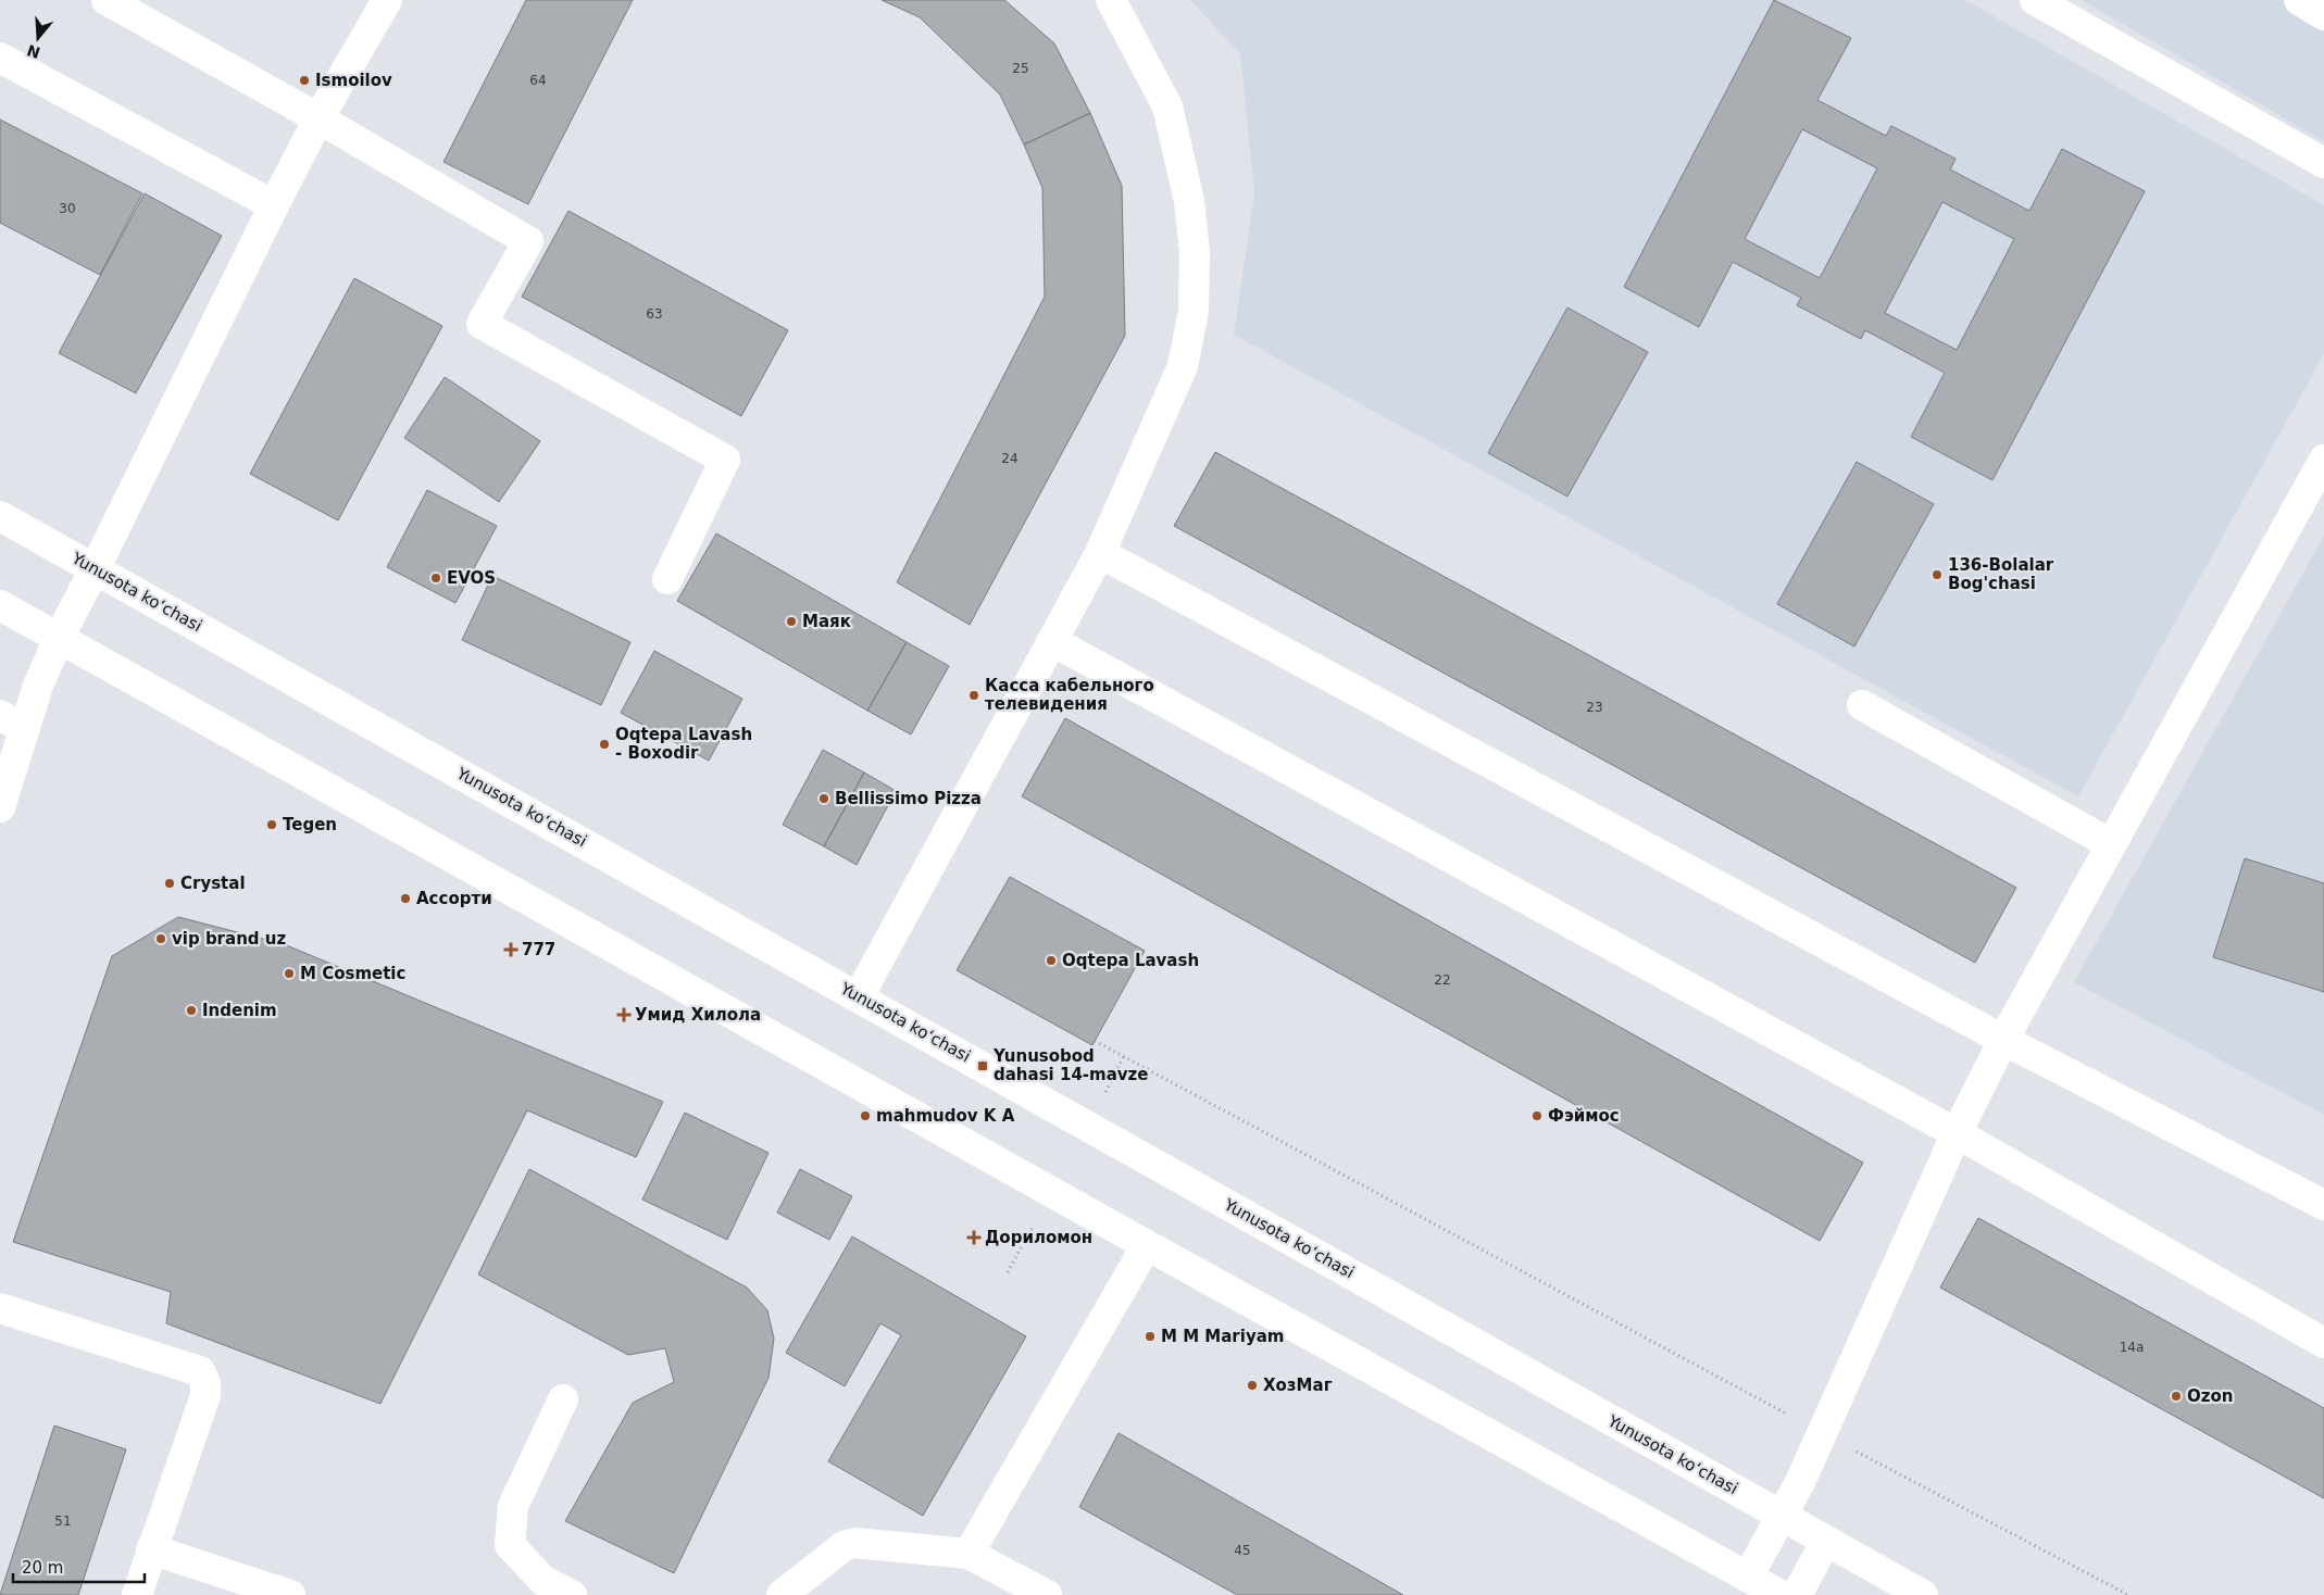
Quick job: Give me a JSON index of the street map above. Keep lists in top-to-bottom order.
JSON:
{
  "streets": {
    "main road": ["Yunusota koʻchasi"]
  },
  "places": {
    "other": [
      "Ismoilov",
      "136-Bolalar Bog'chasi",
      "EVOS",
      "Маяк",
      "Касса кабельного телевидения",
      "Oqtepa Lavash - Boxodir",
      "Bellissimo Pizza",
      "Tegen",
      "Crystal",
      "Ассорти",
      "vip brand uz",
      "Oqtepa Lavash",
      "M Cosmetic",
      "Indenim",
      "mahmudov K A",
      "Фэймос",
      "M M Mariyam",
      "ХозМаг",
      "Ozon"
    ],
    "health": ["777", "Умид Хилола", "Дориломон"],
    "transit": ["Yunusobod dahasi 14-mavze"]
  },
  "house_numbers": [
    "25",
    "64",
    "30",
    "63",
    "24",
    "23",
    "22",
    "14а",
    "51",
    "45"
  ],
  "scale_bar": "20 m",
  "north": "bottom"
}
